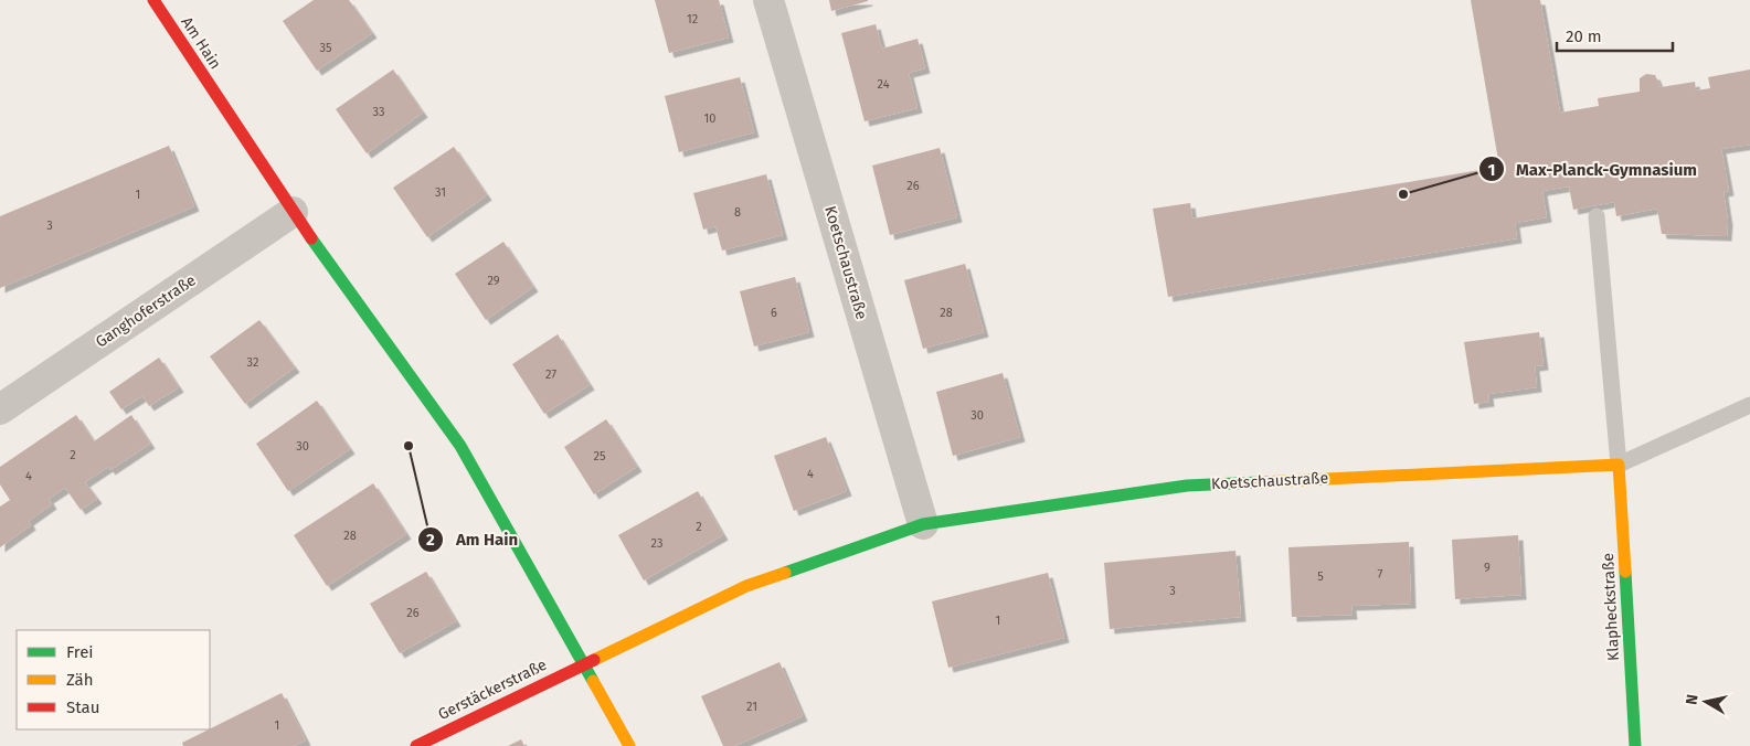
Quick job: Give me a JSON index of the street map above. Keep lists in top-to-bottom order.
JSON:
{
  "streets": {
    "street": [
      "Am Hain",
      "Koetschaustraße",
      "Ganghoferstraße",
      "Klapheckstraße",
      "Gerstäckerstraße"
    ]
  },
  "crossings": [
    ["Am Hain", "Koetschaustraße"],
    ["Am Hain", "Ganghoferstraße"],
    ["Am Hain", "Gerstäckerstraße"],
    ["Koetschaustraße", "Klapheckstraße"],
    ["Koetschaustraße", "Gerstäckerstraße"]
  ],
  "places": ["Max-Planck-Gymnasium", "Am Hain"],
  "house_numbers": [
    "12",
    "35",
    "24",
    "33",
    "10",
    "26",
    "31",
    "1",
    "8",
    "3",
    "29",
    "6",
    "28",
    "32",
    "27",
    "30",
    "30",
    "2",
    "25",
    "4",
    "4",
    "2",
    "28",
    "23",
    "9",
    "7",
    "5",
    "3",
    "26",
    "1",
    "21",
    "1"
  ],
  "legend": ["Frei", "Zäh", "Stau"],
  "scale_bar": "20 m",
  "north": "left"
}
